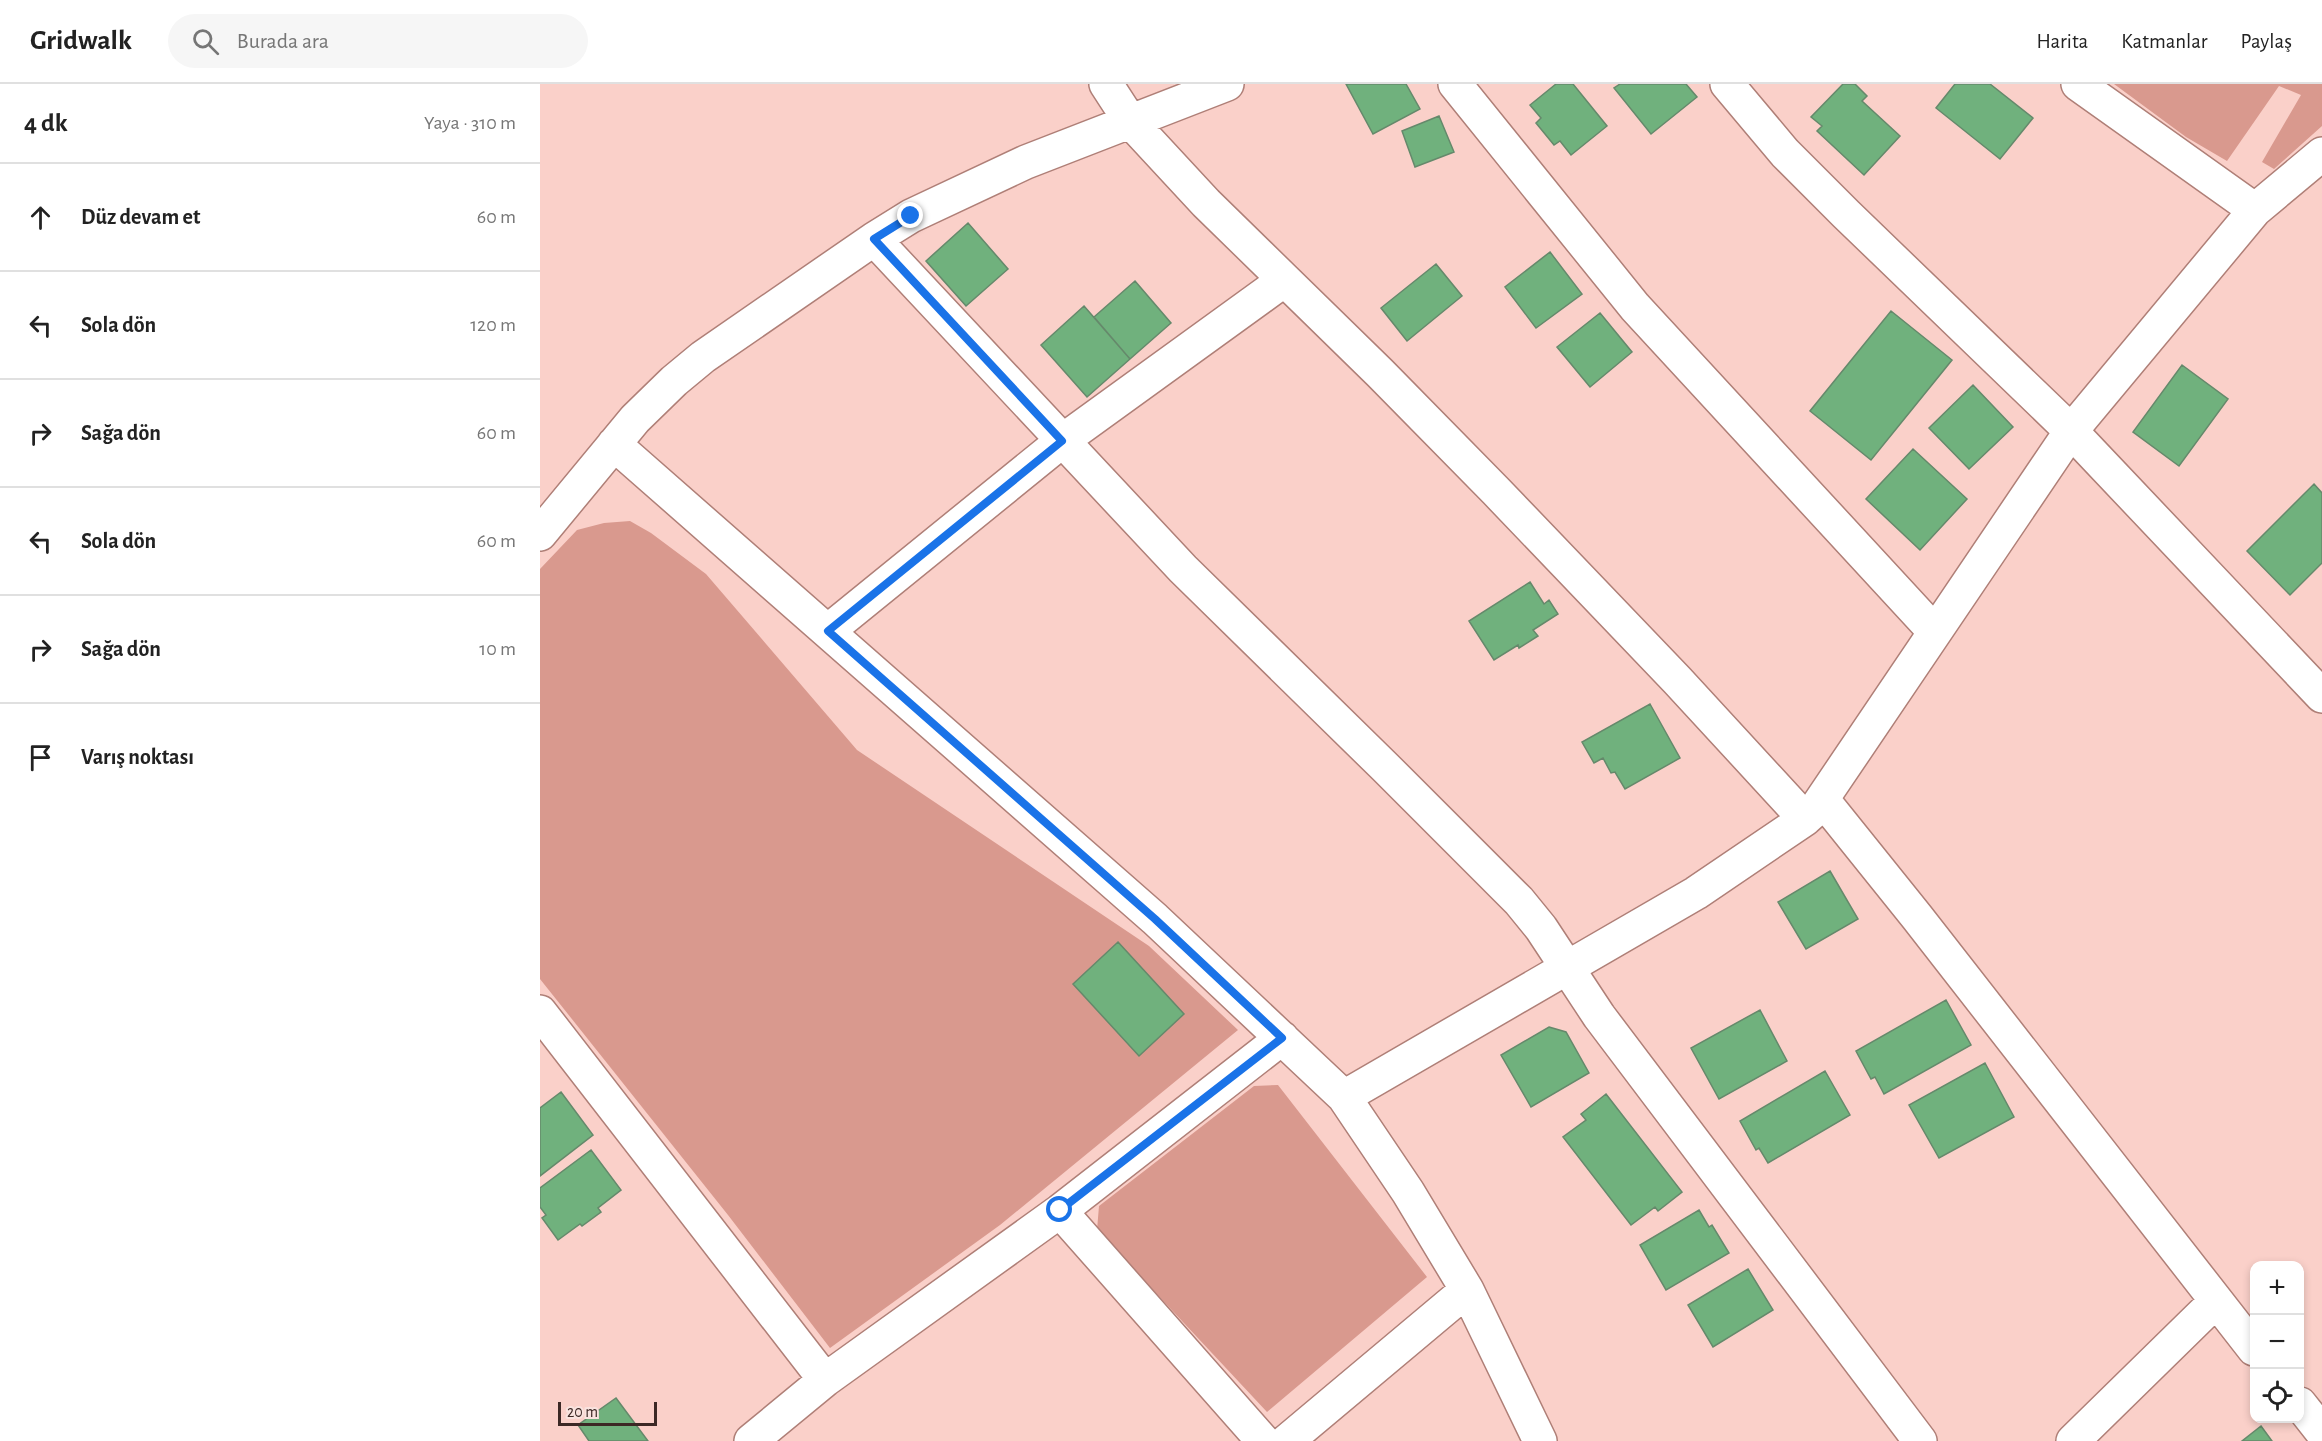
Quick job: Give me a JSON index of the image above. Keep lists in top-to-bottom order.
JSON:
{
  "scale_bar": "20 m",
  "page": {
    "header": "Gridwalk",
    "search": "Burada ara",
    "nav": ["Harita", "Katmanlar", "Paylaş"],
    "heading": ["4 dk", "Yaya · 310 m"],
    "list": [
      ["Düz devam et", "60 m"],
      ["Sola dön", "120 m"],
      ["Sağa dön", "60 m"],
      ["Sola dön", "60 m"],
      ["Sağa dön", "10 m"],
      "Varış noktası"
    ],
    "map_buttons": ["+", "−"],
    "scale": "20 m"
  }
}
